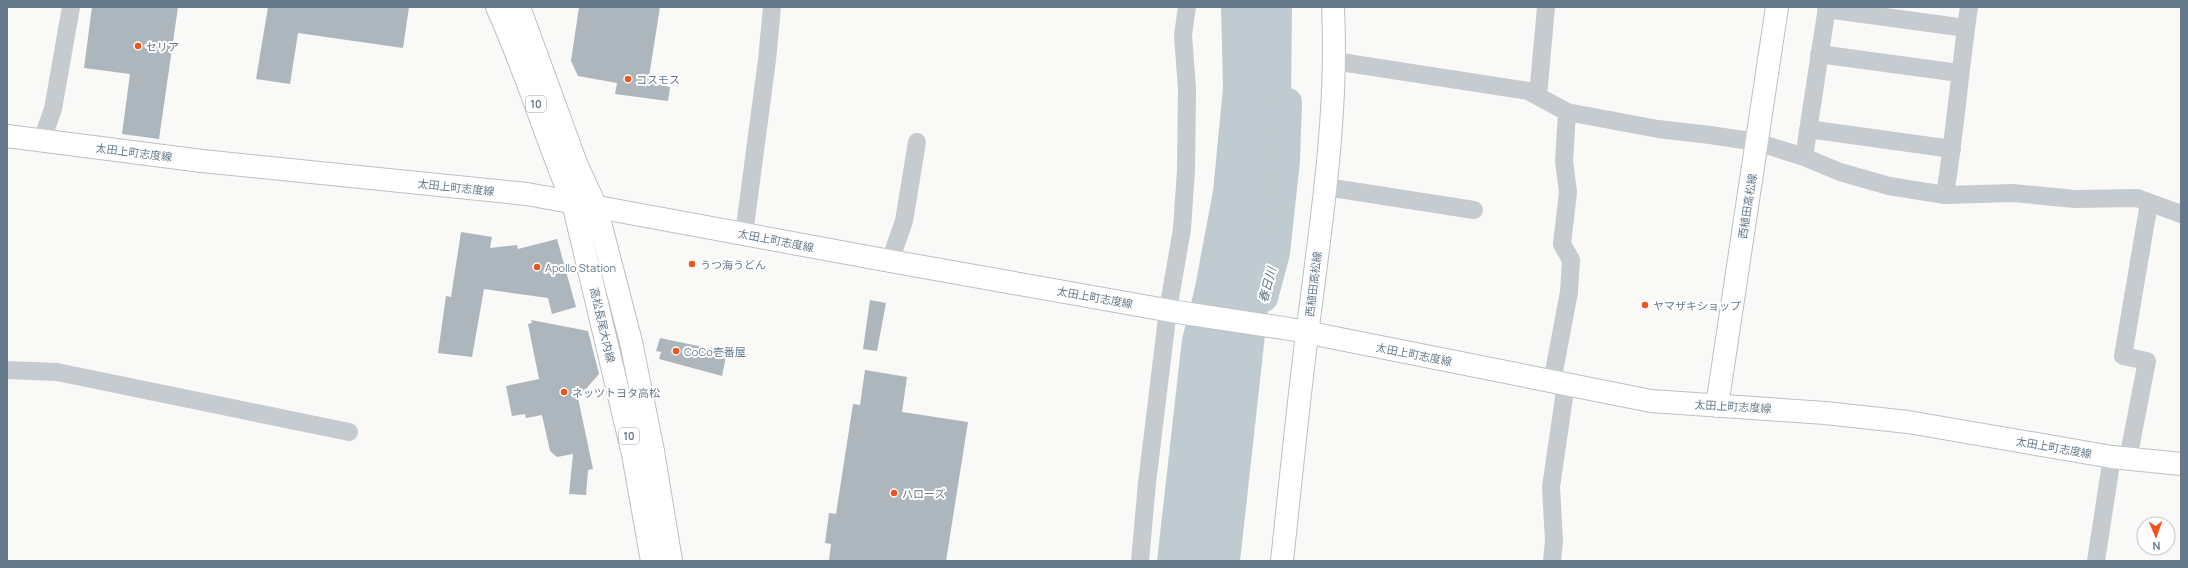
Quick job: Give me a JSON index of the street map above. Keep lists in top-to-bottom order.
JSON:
{
  "streets": {
    "main road": [
      "10",
      "太田上町志度線",
      "西植田高松線",
      "高松長尾大内線"
    ]
  },
  "crossings": [
    ["太田上町志度線", "西植田高松線"],
    ["太田上町志度線", "高松長尾大内線"]
  ],
  "water": ["春日川"],
  "places": [
    "セリア",
    "コスモス",
    "うつ海うどん",
    "Apollo Station",
    "ヤマザキショップ",
    "CoCo壱番屋",
    "ネッツトヨタ高松",
    "ハローズ"
  ],
  "north": "bottom"
}
